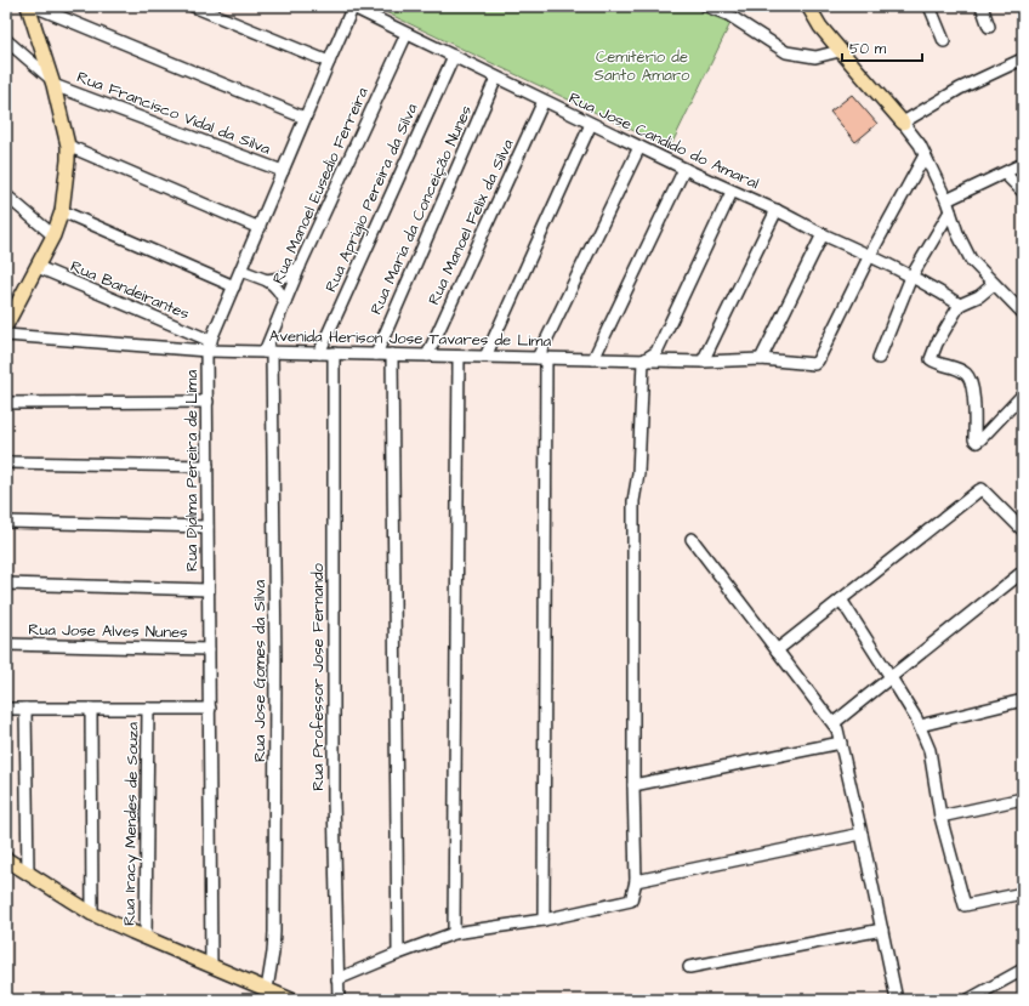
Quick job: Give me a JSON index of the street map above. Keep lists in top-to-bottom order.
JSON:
{
  "streets": {
    "street": [
      "Rua Francisco Vidal da Silva",
      "Rua Jose Candido do Amaral",
      "Rua Manoel Eusedio Ferreira",
      "Rua Aprigio Pereira da Silva",
      "Rua Maria da Conceição Nunes",
      "Rua Manoel Felix da Silva",
      "Rua Bandeirantes",
      "Avenida Herison Jose Tavares de Lima",
      "Rua Djalma Pereira de Lima",
      "Rua Jose Alves Nunes",
      "Rua Jose Gomes da Silva",
      "Rua Professor Jose Fernando",
      "Rua Iracy Mendes de Souza"
    ]
  },
  "crossings": [
    ["Rua Francisco Vidal da Silva", "Rua Djalma Pereira de Lima"],
    ["Rua Jose Candido do Amaral", "Rua Manoel Eusedio Ferreira"],
    ["Rua Jose Candido do Amaral", "Rua Aprigio Pereira da Silva"],
    ["Rua Jose Candido do Amaral", "Rua Maria da Conceição Nunes"],
    ["Rua Jose Candido do Amaral", "Rua Manoel Felix da Silva"],
    ["Rua Jose Candido do Amaral", "Avenida Herison Jose Tavares de Lima"],
    ["Rua Jose Candido do Amaral", "Rua Djalma Pereira de Lima"],
    ["Rua Manoel Eusedio Ferreira", "Avenida Herison Jose Tavares de Lima"],
    ["Rua Manoel Eusedio Ferreira", "Rua Jose Gomes da Silva"],
    ["Rua Aprigio Pereira da Silva", "Avenida Herison Jose Tavares de Lima"],
    ["Rua Maria da Conceição Nunes", "Avenida Herison Jose Tavares de Lima"],
    ["Rua Manoel Felix da Silva", "Avenida Herison Jose Tavares de Lima"],
    ["Rua Bandeirantes", "Avenida Herison Jose Tavares de Lima"],
    ["Rua Bandeirantes", "Rua Djalma Pereira de Lima"],
    ["Avenida Herison Jose Tavares de Lima", "Rua Djalma Pereira de Lima"],
    ["Avenida Herison Jose Tavares de Lima", "Rua Jose Gomes da Silva"],
    ["Avenida Herison Jose Tavares de Lima", "Rua Professor Jose Fernando"],
    ["Rua Djalma Pereira de Lima", "Rua Jose Alves Nunes"]
  ],
  "parks": ["Cemitério de Santo Amaro"],
  "scale_bar": "50 m"
}
